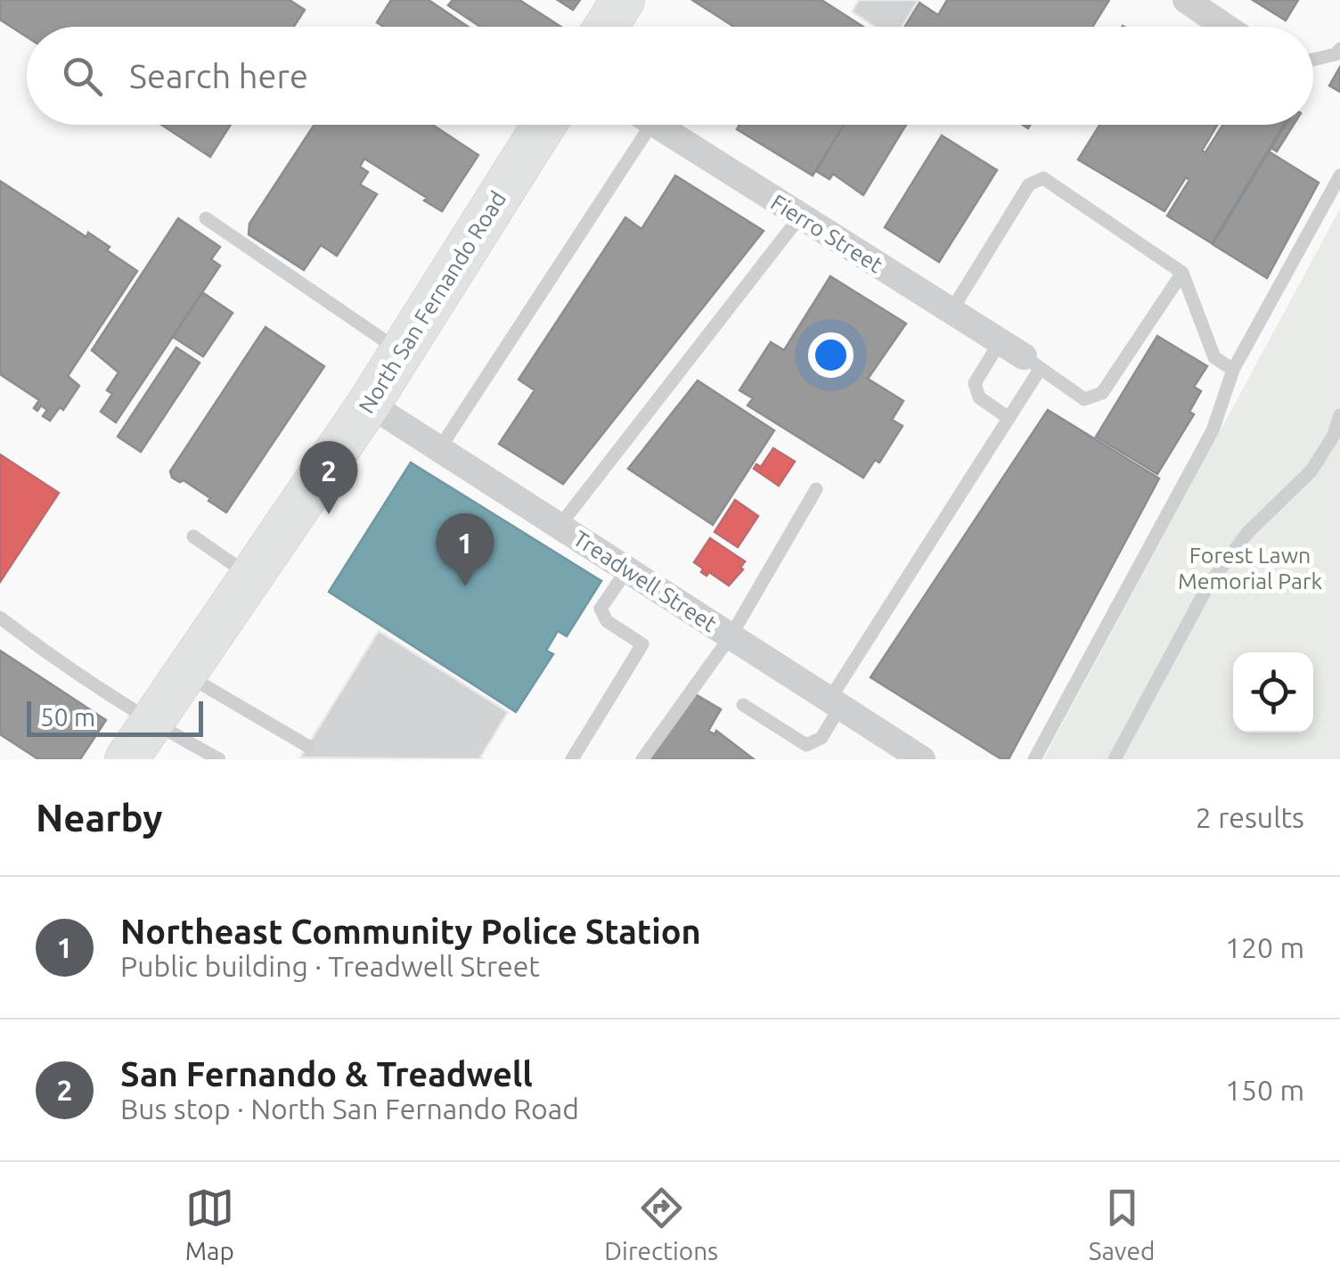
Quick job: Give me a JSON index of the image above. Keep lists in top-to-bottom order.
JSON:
{
  "streets": {
    "main road": ["North San Fernando Road"],
    "street": ["Fierro Street", "Treadwell Street"]
  },
  "crossings": [
    ["North San Fernando Road", "Treadwell Street"]
  ],
  "parks": ["Forest Lawn Memorial Park"],
  "scale_bar": "50 m",
  "page": {
    "search": "Search here",
    "pins": ["2", "1"],
    "scale": "50 m",
    "heading": ["Nearby", "2 results"],
    "list": [
      {
        "mark": "1",
        "name": "Northeast Community Police Station",
        "note": "Public building · Treadwell Street",
        "value": "120 m"
      },
      {
        "mark": "2",
        "name": "San Fernando & Treadwell",
        "note": "Bus stop · North San Fernando Road",
        "value": "150 m"
      }
    ],
    "nav": ["Map", "Directions", "Saved"]
  }
}
